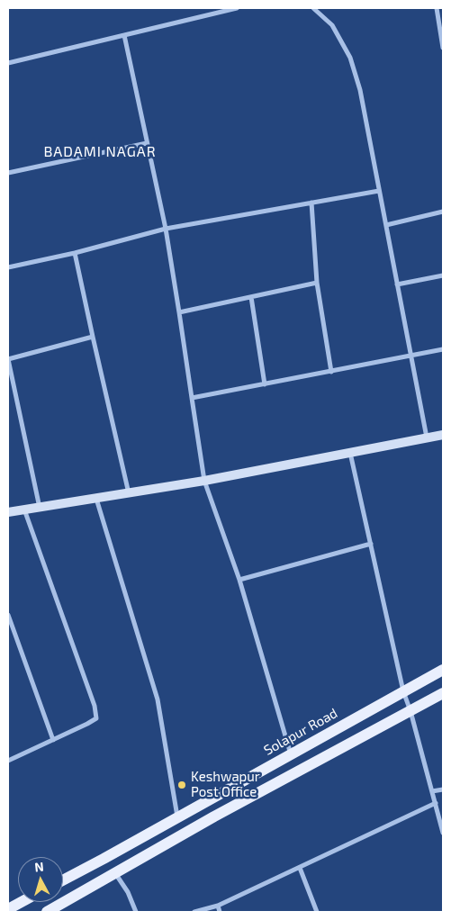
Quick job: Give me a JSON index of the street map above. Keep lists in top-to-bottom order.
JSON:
{
  "streets": {
    "main road": ["Solapur Road"]
  },
  "districts": ["BADAMI NAGAR"],
  "places": ["Keshwapur Post Office"],
  "north": "top"
}
